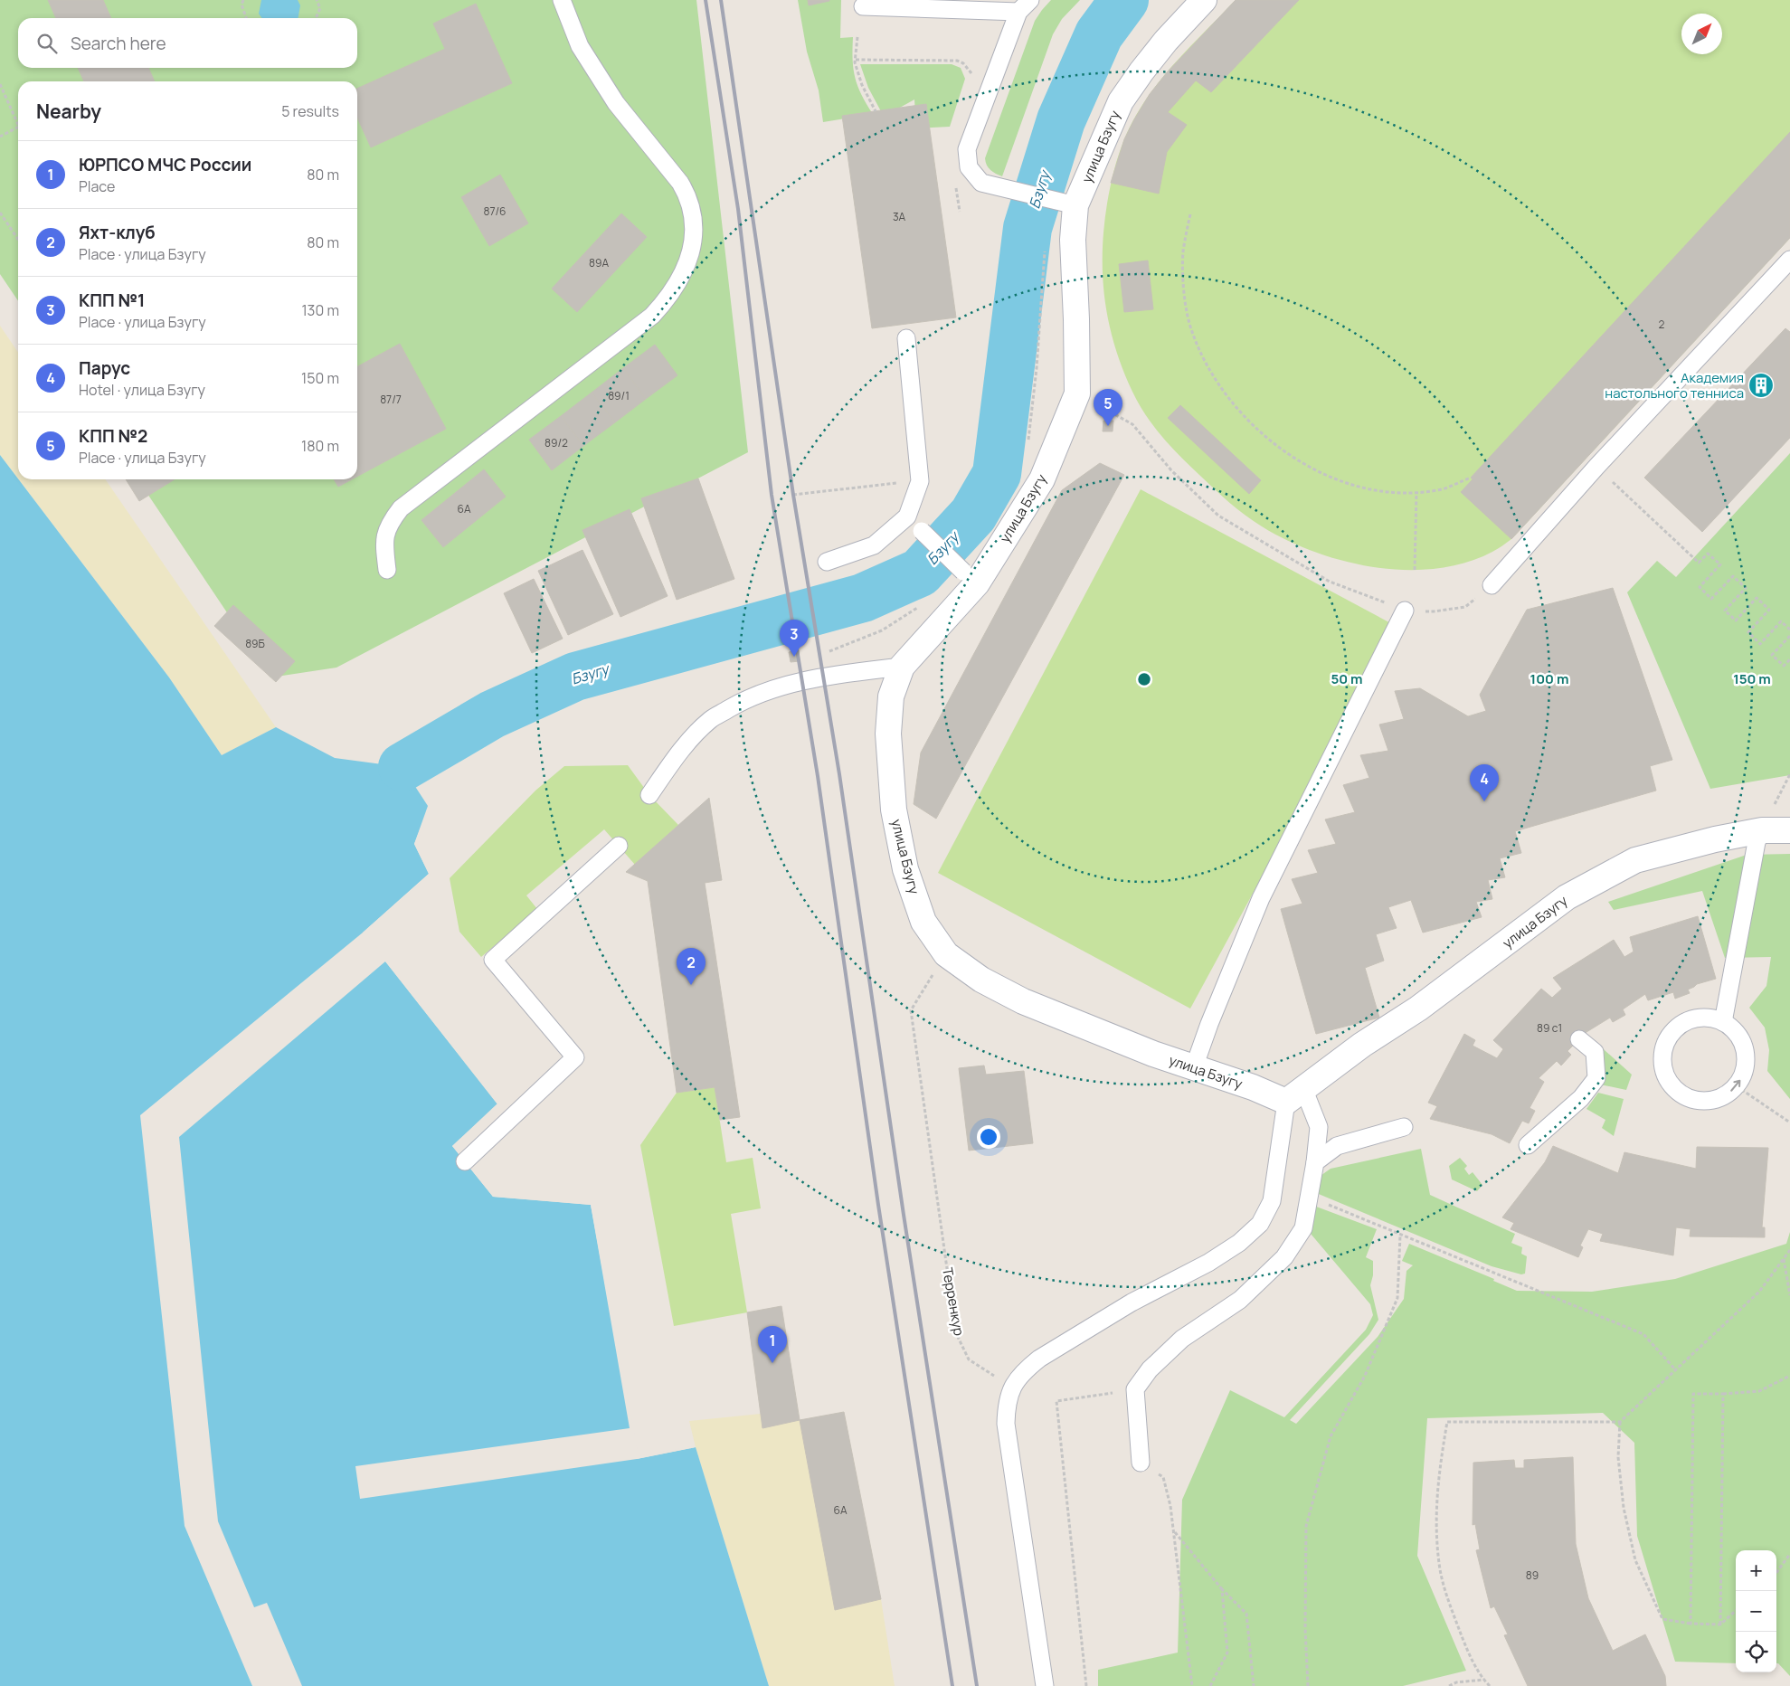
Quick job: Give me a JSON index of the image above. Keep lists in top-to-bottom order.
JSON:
{
  "streets": {
    "street": ["улица Бзугу"],
    "path": ["Терренкур"]
  },
  "crossings": [
    ["улица Бзугу", "Терренкур"]
  ],
  "water": ["Бзугу"],
  "places": {
    "building": ["Академия настольного тенниса"]
  },
  "house_numbers": [
    "87/6",
    "3А",
    "89А",
    "2",
    "89/1",
    "87/7",
    "89/2",
    "6А",
    "89Б",
    "89 с1",
    "6А",
    "89"
  ],
  "north": "top right",
  "page": {
    "search": "Search here",
    "heading": ["Nearby", "5 results"],
    "list": [
      {
        "mark": "1",
        "name": "ЮРПСО МЧС России",
        "note": "Place",
        "value": "80 m"
      },
      {
        "mark": "2",
        "name": "Яхт-клуб",
        "note": "Place · улица Бзугу",
        "value": "80 m"
      },
      {
        "mark": "3",
        "name": "КПП №1",
        "note": "Place · улица Бзугу",
        "value": "130 m"
      },
      {
        "mark": "4",
        "name": "Парус",
        "note": "Hotel · улица Бзугу",
        "value": "150 m"
      },
      {
        "mark": "5",
        "name": "КПП №2",
        "note": "Place · улица Бзугу",
        "value": "180 m"
      }
    ],
    "pins": [
      "5",
      "3",
      "4",
      "2",
      "1"
    ],
    "map_buttons": ["+", "−"]
  },
  "rings": ["50 m", "100 m", "150 m"]
}
